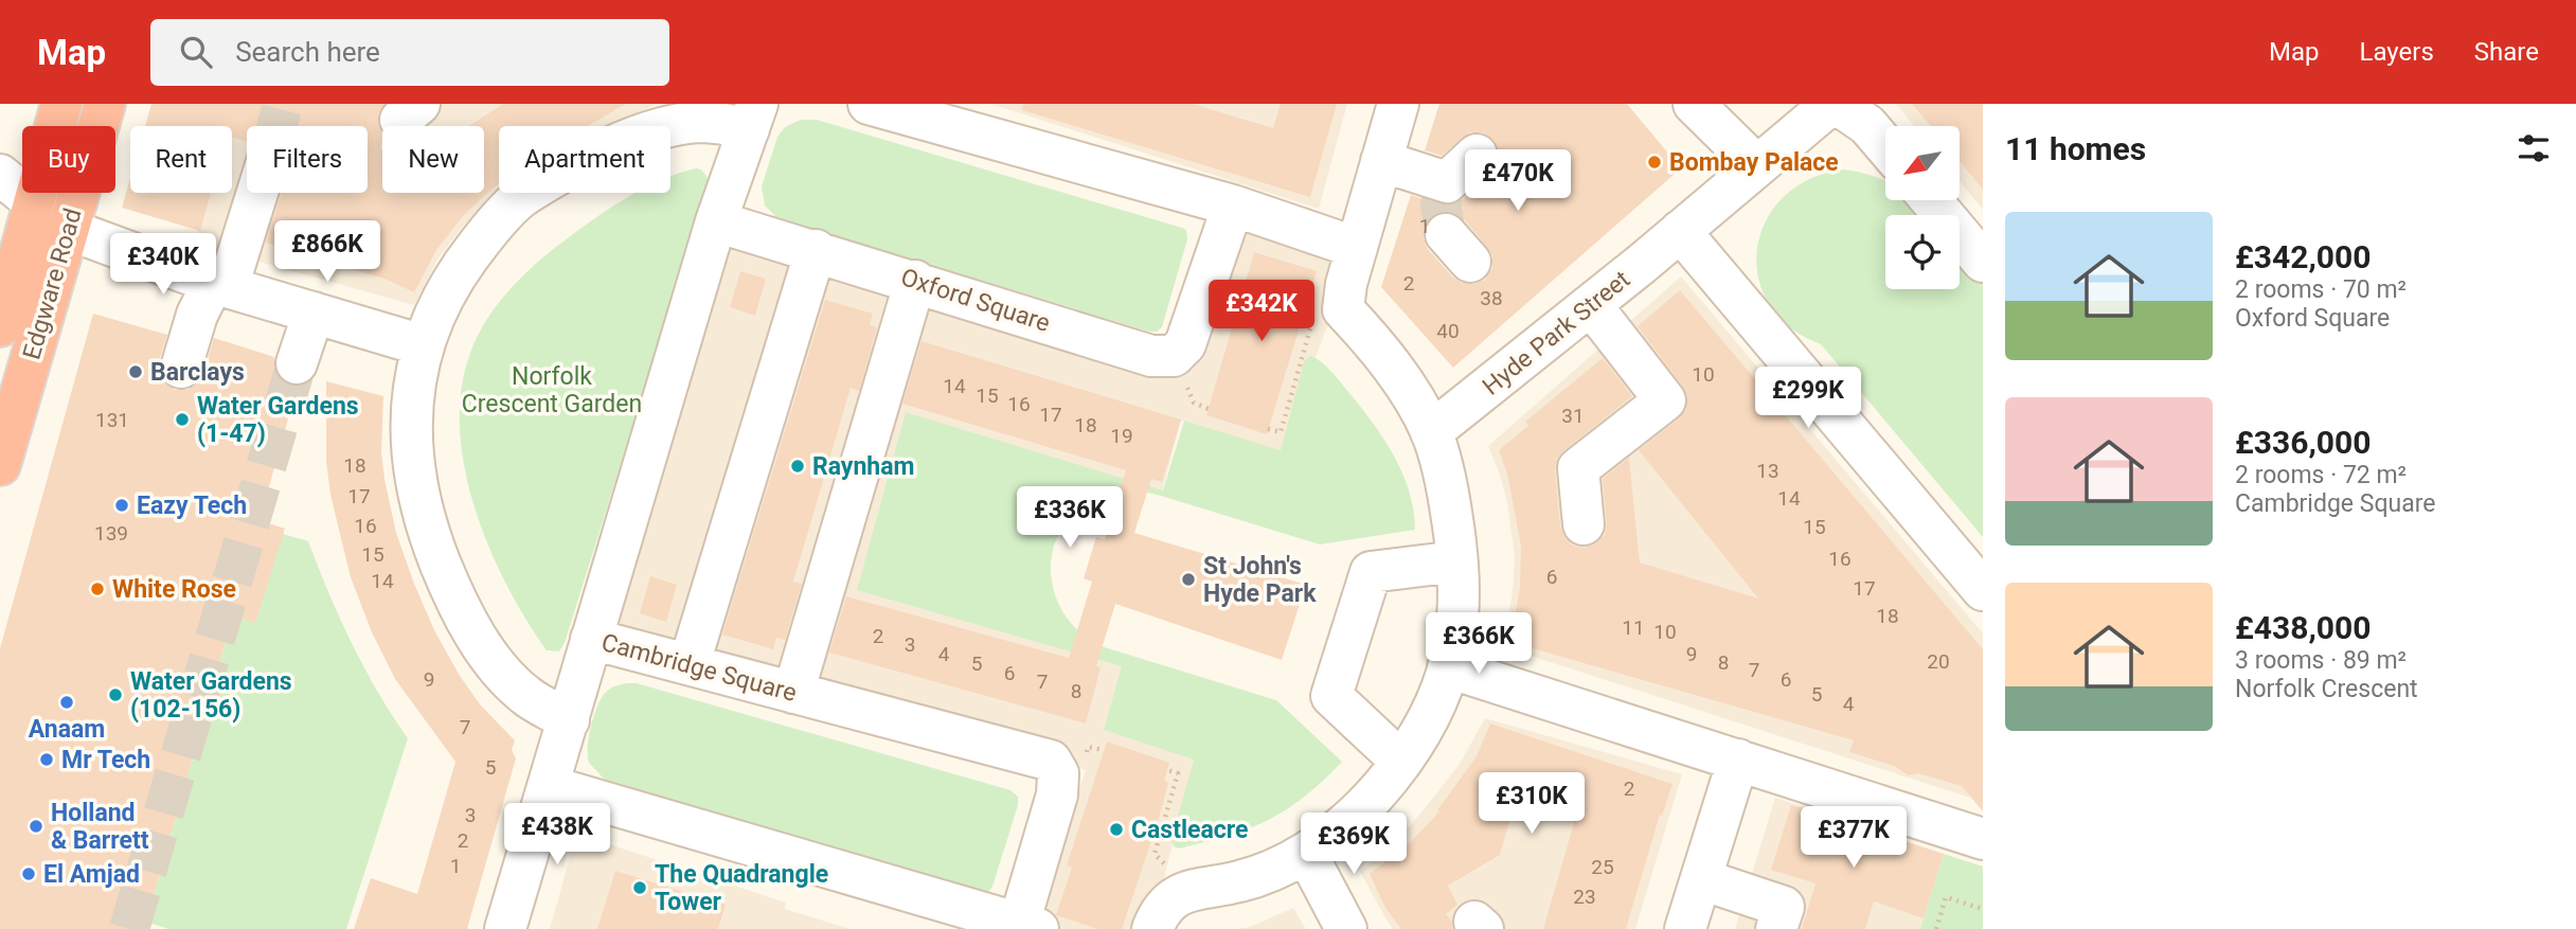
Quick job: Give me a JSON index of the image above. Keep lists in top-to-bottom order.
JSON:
{
  "streets": {
    "highway": ["Edgware Road"],
    "street": ["Oxford Square", "Hyde Park Street", "Cambridge Square"]
  },
  "parks": ["Norfolk Crescent Garden"],
  "places": [
    "Bombay Palace",
    "Barclays",
    "Water Gardens (1-47)",
    "Raynham",
    "Eazy Tech",
    "St John's Hyde Park",
    "White Rose",
    "Water Gardens (102-156)",
    "Anaam",
    "Mr Tech",
    "Holland & Barrett",
    "Castleacre",
    "El Amjad",
    "The Quadrangle Tower"
  ],
  "house_numbers": [
    "1",
    "2",
    "38",
    "40",
    "10",
    "14",
    "15",
    "16",
    "17",
    "31",
    "131",
    "18",
    "19",
    "18",
    "13",
    "17",
    "14",
    "16",
    "15",
    "139",
    "15",
    "16",
    "6",
    "14",
    "17",
    "18",
    "11",
    "10",
    "2",
    "3",
    "4",
    "9",
    "20",
    "8",
    "5",
    "7",
    "6",
    "9",
    "6",
    "7",
    "8",
    "5",
    "4",
    "7",
    "5",
    "2",
    "3",
    "2",
    "1",
    "25",
    "23"
  ],
  "north": "bottom left",
  "page": {
    "header": "Map",
    "search": "Search here",
    "nav": ["Map", "Layers", "Share"],
    "heading": "11 homes",
    "chip": [
      "Buy",
      "Rent",
      "Filters",
      "New",
      "Apartment"
    ],
    "price": [
      "£470K",
      "£866K",
      "£340K",
      "£342K",
      "£299K",
      "£336K",
      "£366K",
      "£310K",
      "£438K",
      "£377K",
      "£369K"
    ],
    "list": [
      {
        "name": "£342,000",
        "note": "2 rooms · 70 m² · Oxford Square"
      },
      {
        "name": "£336,000",
        "note": "2 rooms · 72 m² · Cambridge Square"
      },
      {
        "name": "£438,000",
        "note": "3 rooms · 89 m² · Norfolk Crescent"
      }
    ]
  }
}
